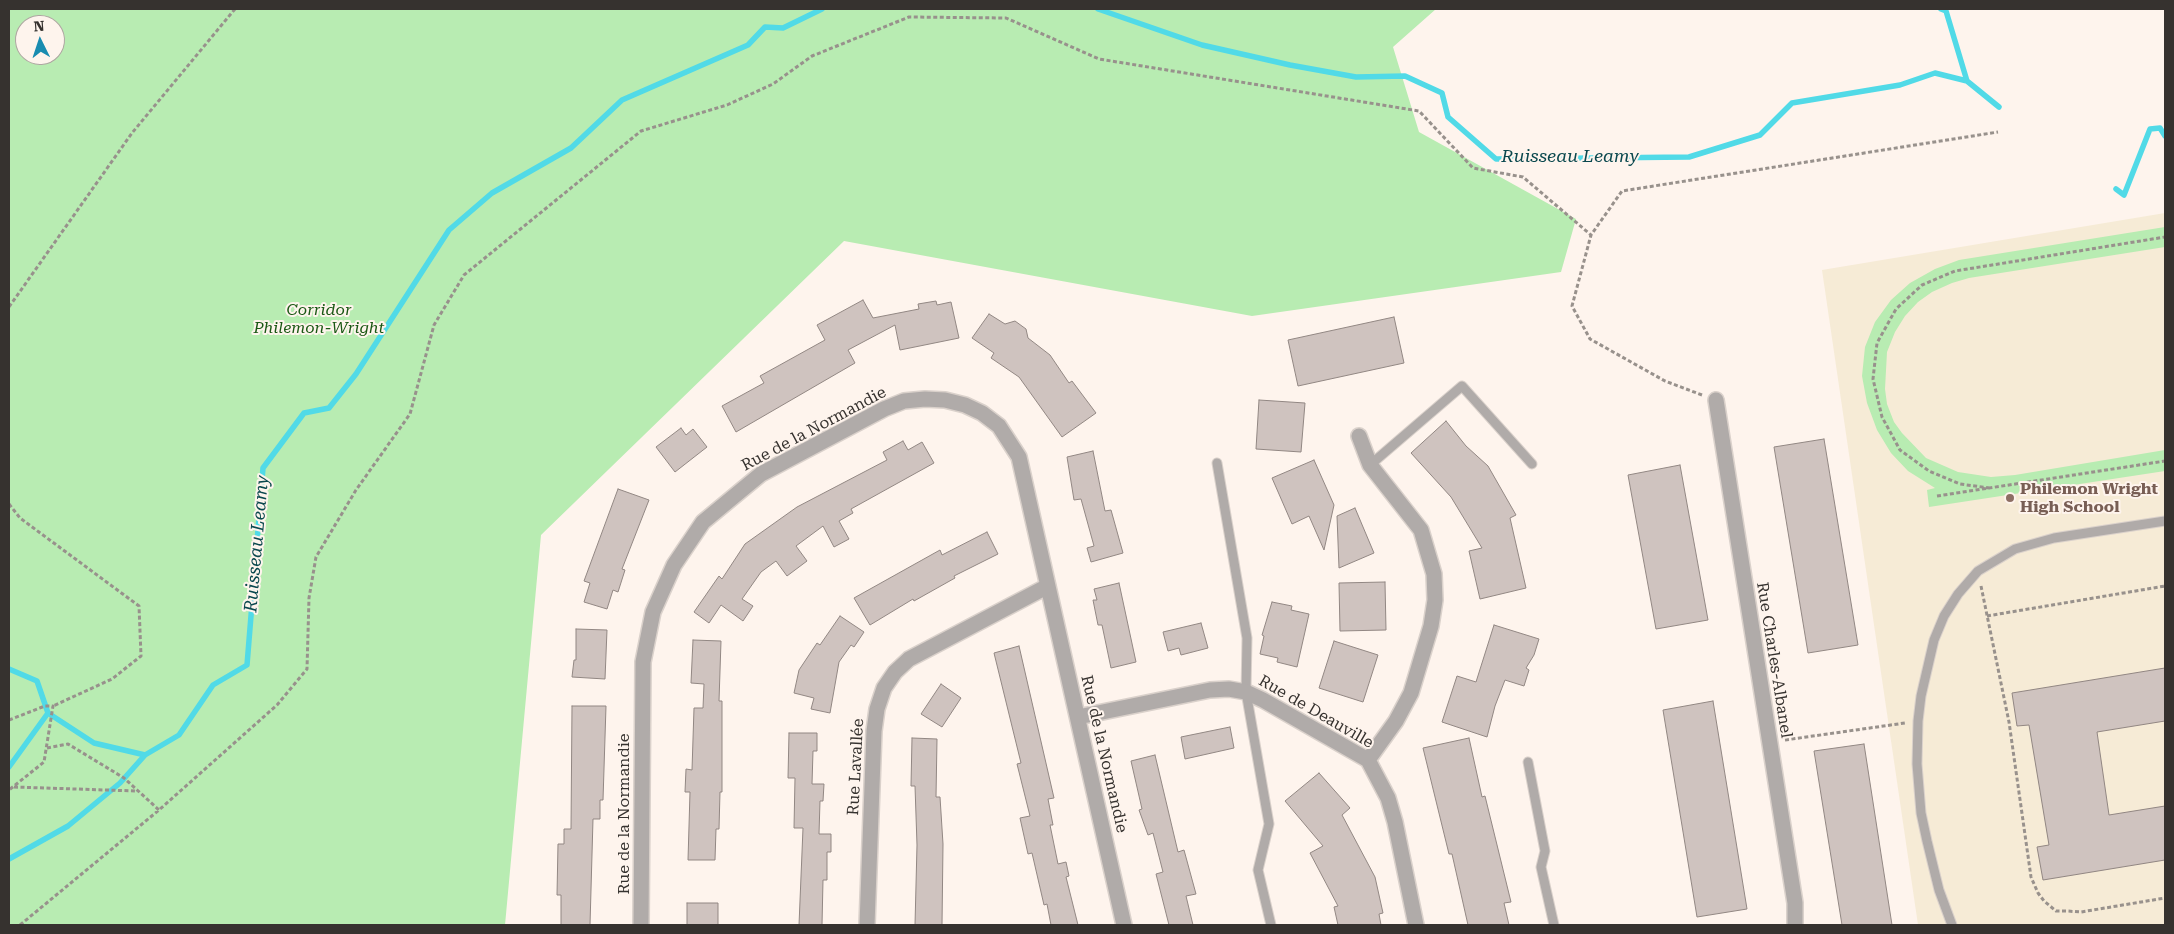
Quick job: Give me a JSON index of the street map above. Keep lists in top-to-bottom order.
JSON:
{
  "streets": {
    "street": [
      "Rue de la Normandie",
      "Rue Charles-Albanel",
      "Rue de Deauville",
      "Rue Lavallée"
    ]
  },
  "crossings": [
    ["Rue de la Normandie", "Rue de Deauville"],
    ["Rue de la Normandie", "Rue Lavallée"]
  ],
  "water": ["Ruisseau Leamy"],
  "parks": ["Corridor Philemon-Wright"],
  "places": ["Philemon Wright High School"],
  "north": "top"
}
